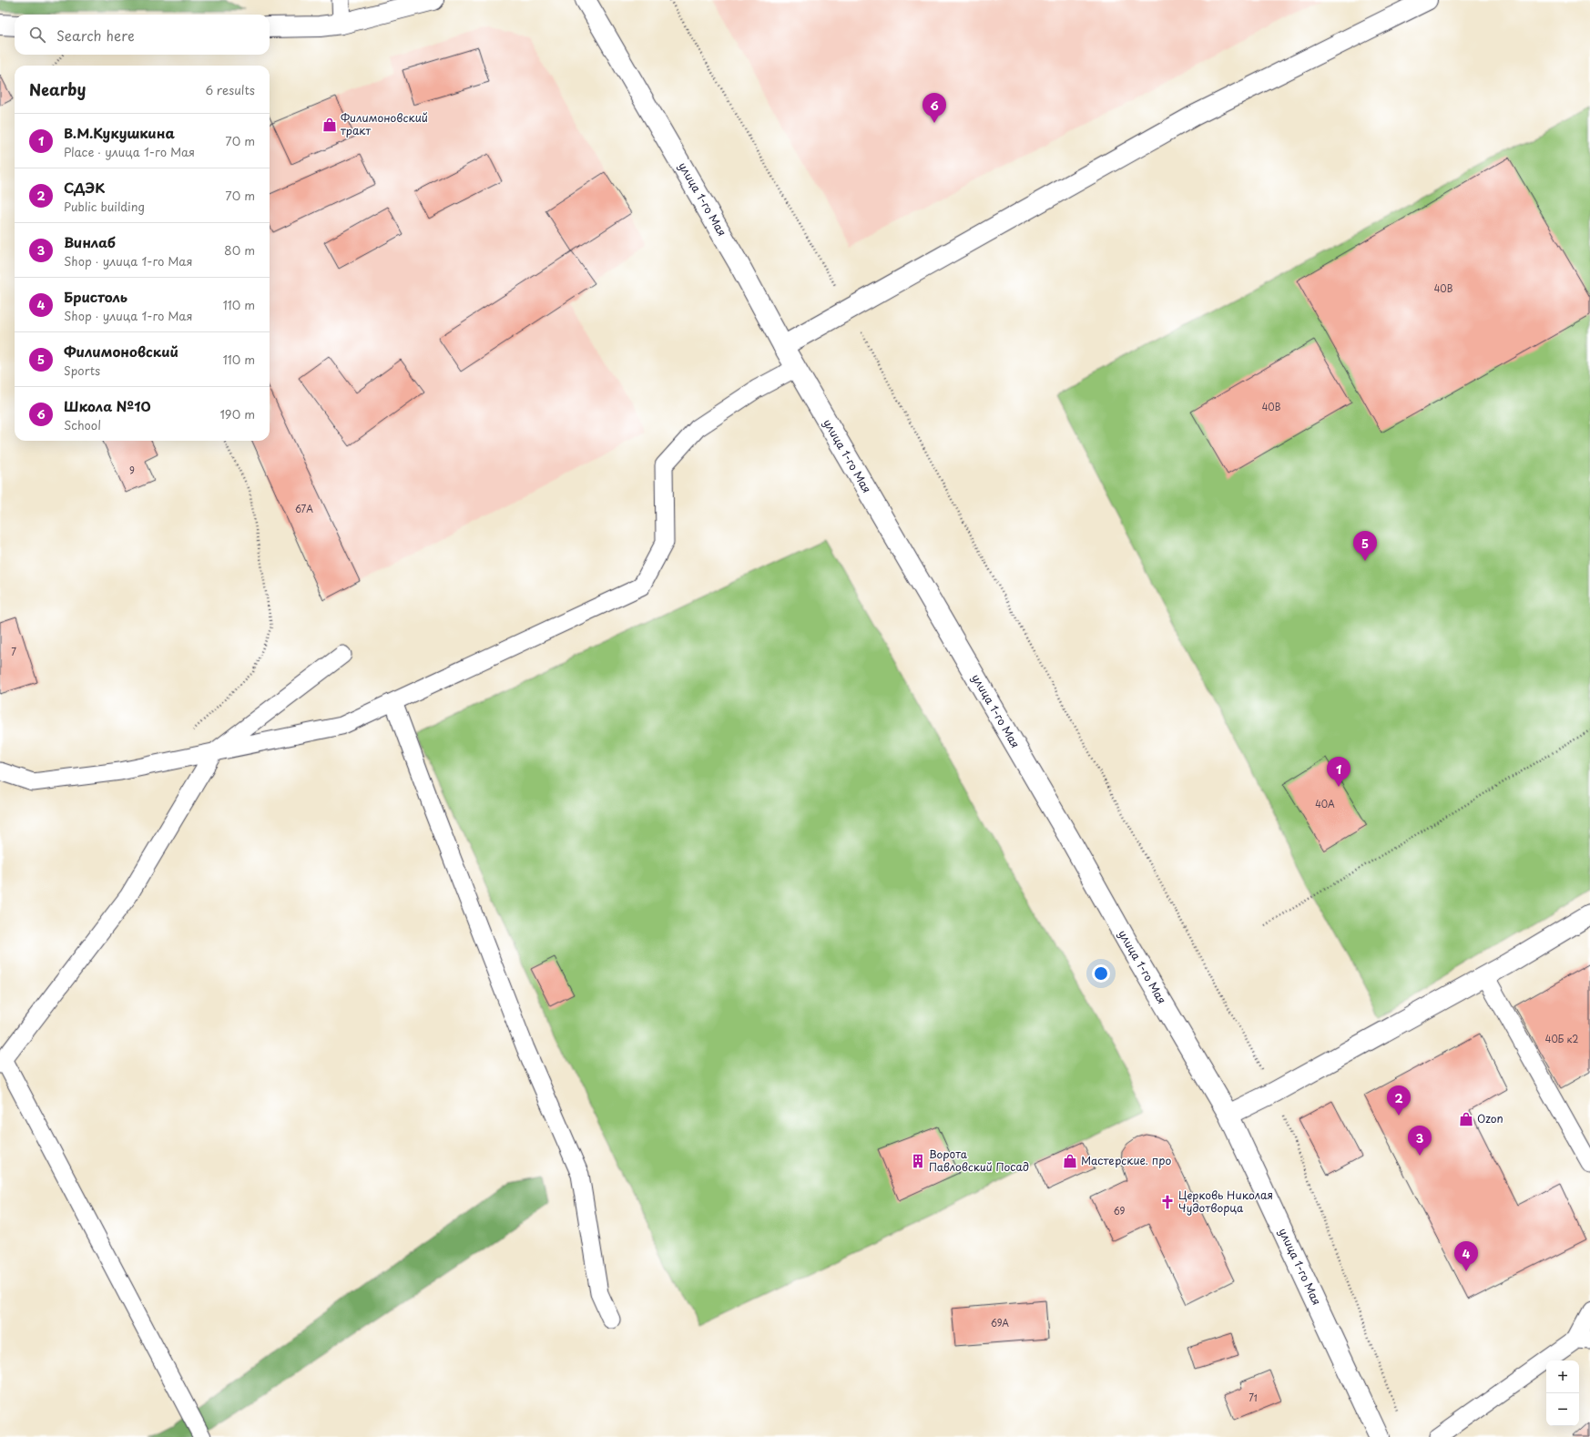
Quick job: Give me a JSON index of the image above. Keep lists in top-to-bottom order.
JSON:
{
  "streets": {
    "street": ["улица 1-го Мая"]
  },
  "places": {
    "shop": ["Филимоновский тракт", "Ozon", "Мастерские. про"],
    "building": ["Ворота Павловский Посад"],
    "church": ["Церковь Николая Чудотворца"]
  },
  "house_numbers": [
    "40В",
    "40В",
    "9",
    "67А",
    "7",
    "40А",
    "40Б к2",
    "69",
    "69А",
    "71"
  ],
  "page": {
    "search": "Search here",
    "heading": ["Nearby", "6 results"],
    "pins": [
      "6",
      "5",
      "1",
      "2",
      "3",
      "4"
    ],
    "list": [
      {
        "mark": "1",
        "name": "В.М.Кукушкина",
        "note": "Place · улица 1-го Мая",
        "value": "70 m"
      },
      {
        "mark": "2",
        "name": "СДЭК",
        "note": "Public building",
        "value": "70 m"
      },
      {
        "mark": "3",
        "name": "Винлаб",
        "note": "Shop · улица 1-го Мая",
        "value": "80 m"
      },
      {
        "mark": "4",
        "name": "Бристоль",
        "note": "Shop · улица 1-го Мая",
        "value": "110 m"
      },
      {
        "mark": "5",
        "name": "Филимоновский",
        "note": "Sports",
        "value": "110 m"
      },
      {
        "mark": "6",
        "name": "Школа №10",
        "note": "School",
        "value": "190 m"
      }
    ],
    "map_buttons": ["+", "−"]
  }
}
